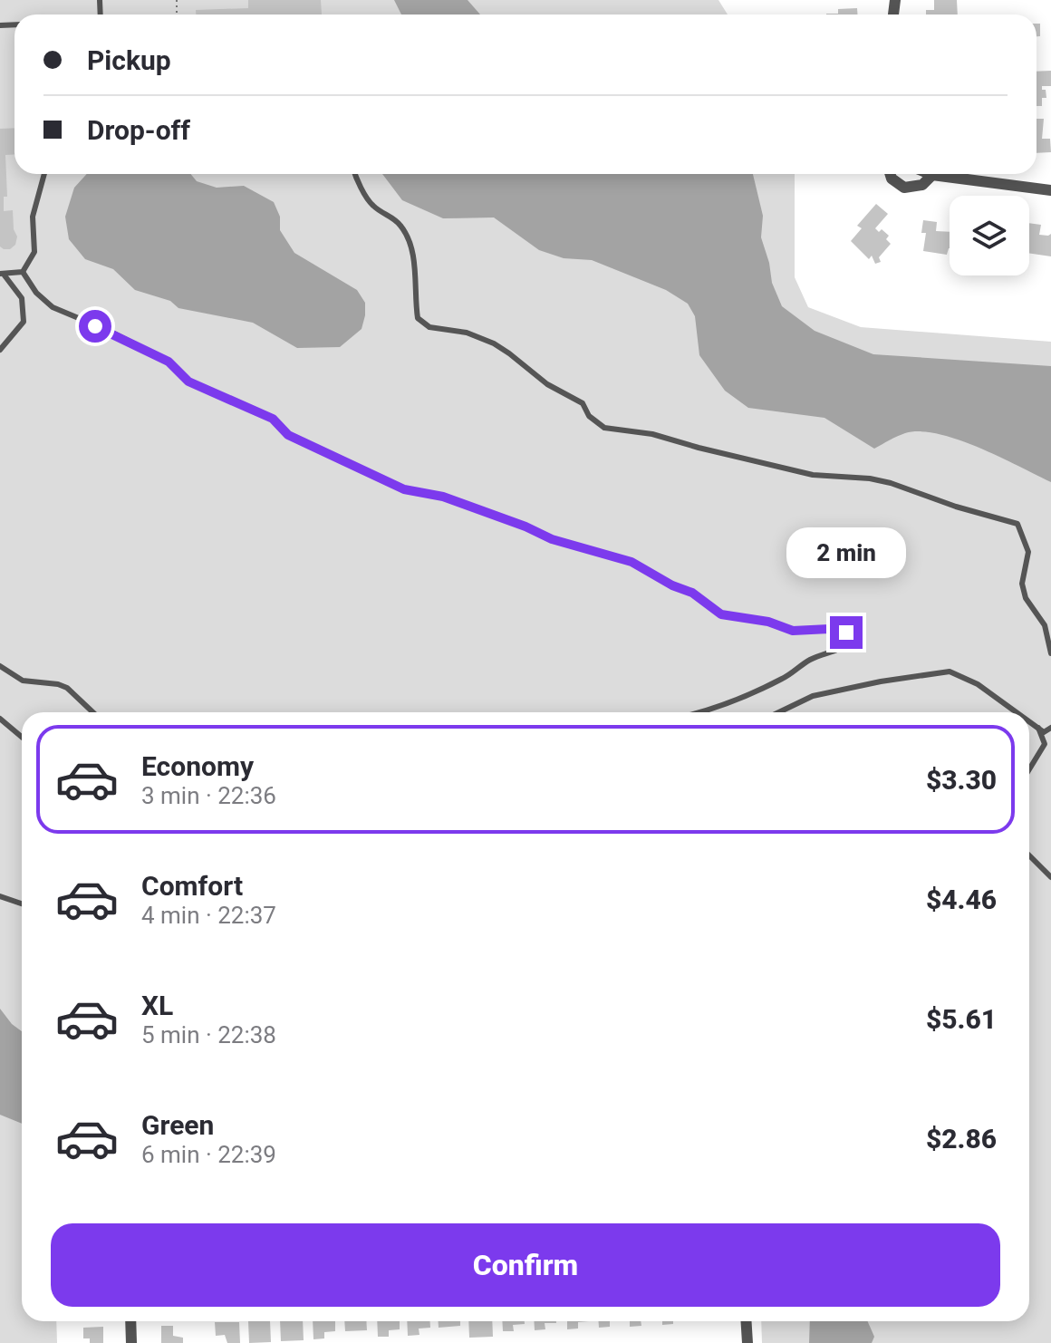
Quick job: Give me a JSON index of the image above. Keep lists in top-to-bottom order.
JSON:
{
  "page": {
    "banner": ["Pickup", "Drop-off"],
    "bubble": "2 min",
    "list": [
      {
        "name": "Economy",
        "note": "3 min · 22:36",
        "value": "$3.30"
      },
      {
        "name": "Comfort",
        "note": "4 min · 22:37",
        "value": "$4.46"
      },
      {
        "name": "XL",
        "note": "5 min · 22:38",
        "value": "$5.61"
      },
      {
        "name": "Green",
        "note": "6 min · 22:39",
        "value": "$2.86"
      }
    ],
    "buttons": "Confirm"
  }
}
